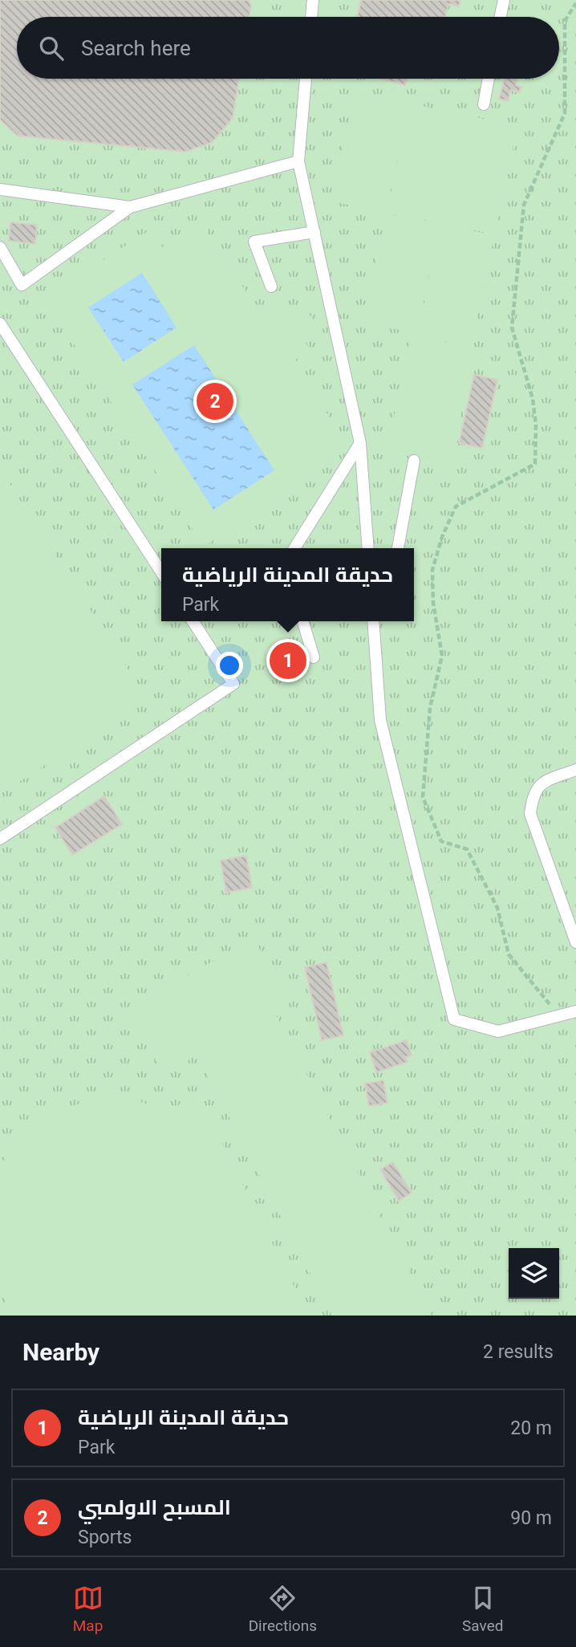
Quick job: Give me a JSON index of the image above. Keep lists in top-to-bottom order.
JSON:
{
  "page": {
    "search": "Search here",
    "pins": ["2", "1"],
    "popup": ["حديقة المدينة الرياضية", "Park"],
    "heading": ["Nearby", "2 results"],
    "list": [
      {
        "mark": "1",
        "name": "حديقة المدينة الرياضية",
        "note": "Park",
        "value": "20 m"
      },
      {
        "mark": "2",
        "name": "المسبح الاولمبي",
        "note": "Sports",
        "value": "90 m"
      }
    ],
    "nav": ["Map", "Directions", "Saved"]
  }
}
